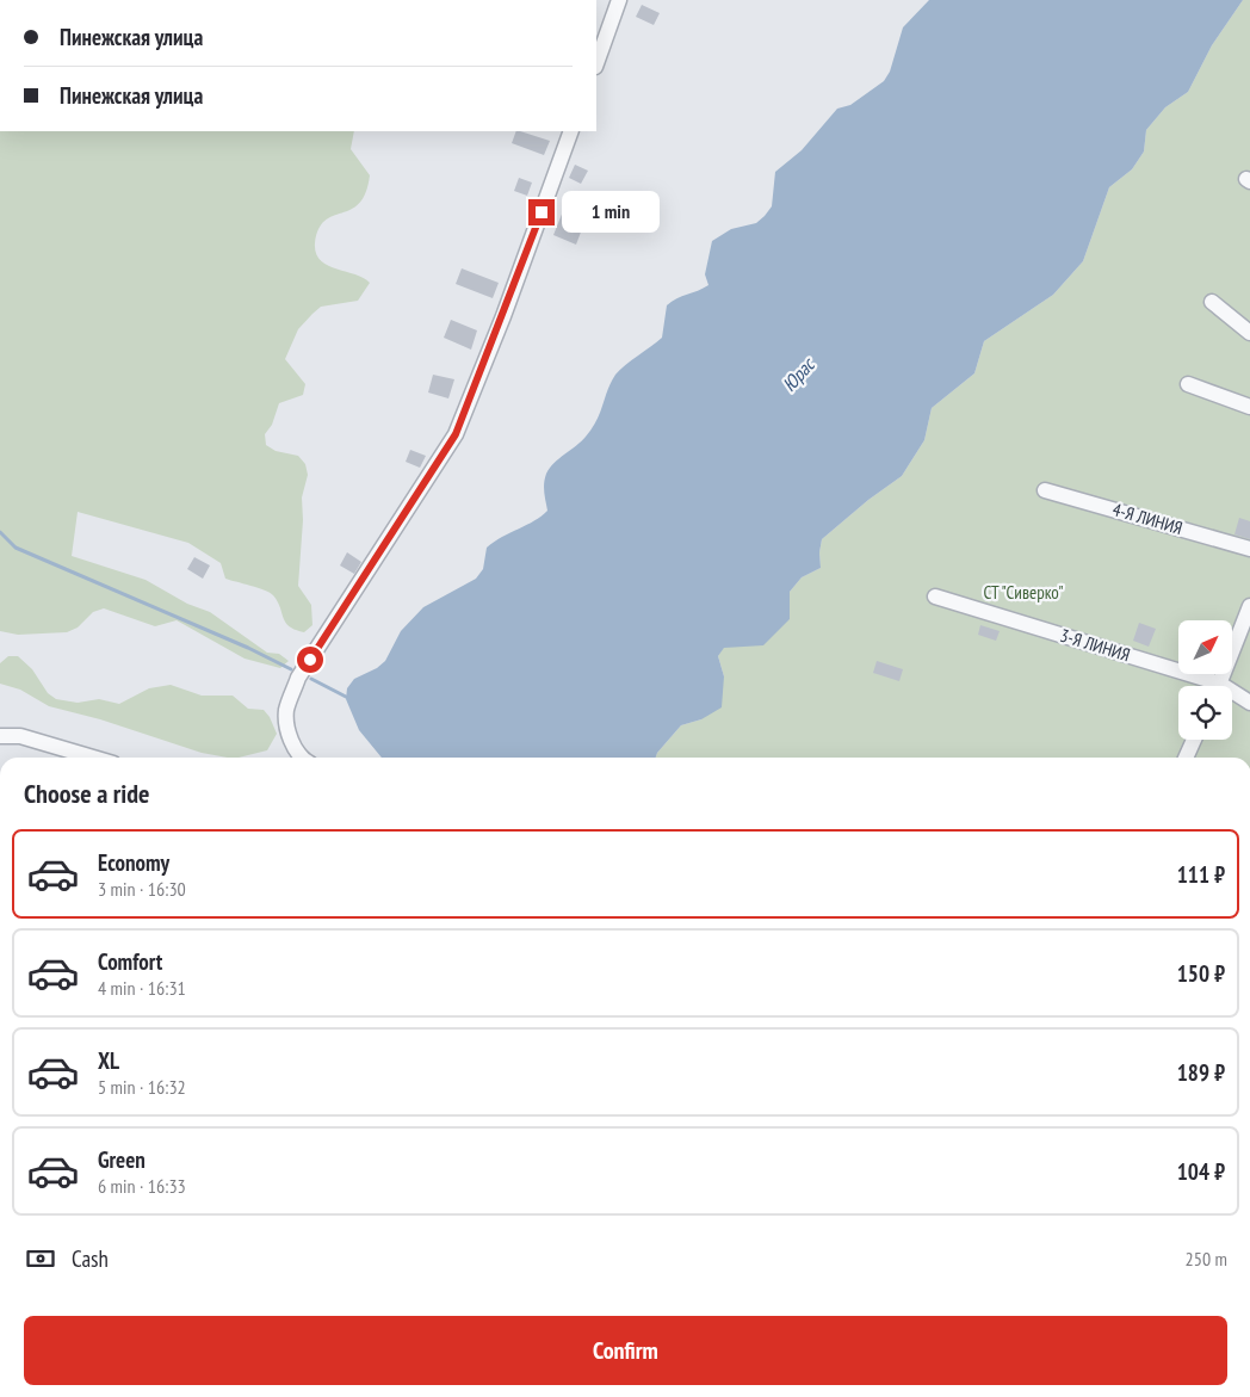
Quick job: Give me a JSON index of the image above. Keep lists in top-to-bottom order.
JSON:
{
  "streets": {
    "street": ["4-Я ЛИНИЯ", "3-Я ЛИНИЯ"]
  },
  "water": ["Юрас"],
  "parks": ["СТ \"Сиверко\""],
  "north": "top right",
  "page": {
    "banner": ["Пинежская улица", "Пинежская улица"],
    "bubble": "1 min",
    "heading": "Choose a ride",
    "list": [
      {
        "name": "Economy",
        "note": "3 min · 16:30",
        "value": "111 ₽"
      },
      {
        "name": "Comfort",
        "note": "4 min · 16:31",
        "value": "150 ₽"
      },
      {
        "name": "XL",
        "note": "5 min · 16:32",
        "value": "189 ₽"
      },
      {
        "name": "Green",
        "note": "6 min · 16:33",
        "value": "104 ₽"
      }
    ],
    "pay": ["Cash", "250 m"],
    "buttons": "Confirm"
  }
}
